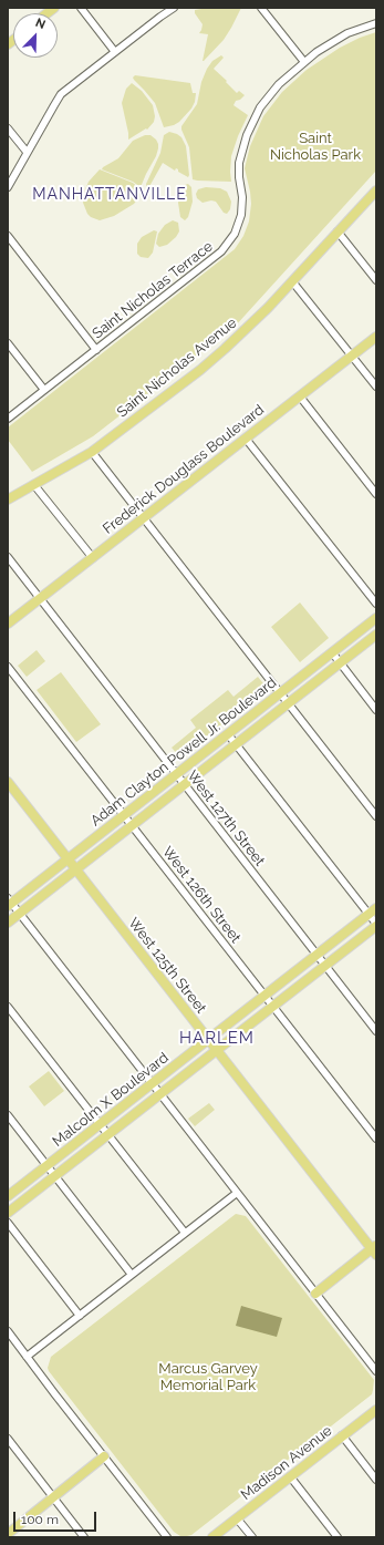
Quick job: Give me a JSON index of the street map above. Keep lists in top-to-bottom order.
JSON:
{
  "streets": {
    "main road": [
      "Saint Nicholas Avenue",
      "Frederick Douglass Boulevard",
      "Adam Clayton Powell Jr. Boulevard",
      "West 125th Street",
      "Malcolm X Boulevard",
      "Madison Avenue"
    ],
    "street": ["Saint Nicholas Terrace", "West 127th Street", "West 126th Street"]
  },
  "crossings": [
    ["Frederick Douglass Boulevard", "West 127th Street"],
    ["Adam Clayton Powell Jr. Boulevard", "West 127th Street"],
    ["Adam Clayton Powell Jr. Boulevard", "West 126th Street"],
    ["Adam Clayton Powell Jr. Boulevard", "West 125th Street"],
    ["West 127th Street", "Malcolm X Boulevard"],
    ["West 126th Street", "Malcolm X Boulevard"],
    ["West 125th Street", "Malcolm X Boulevard"]
  ],
  "districts": ["MANHATTANVILLE", "HARLEM"],
  "parks": ["Saint Nicholas Park", "Marcus Garvey Memorial Park"],
  "scale_bar": "100 m",
  "north": "top right"
}
